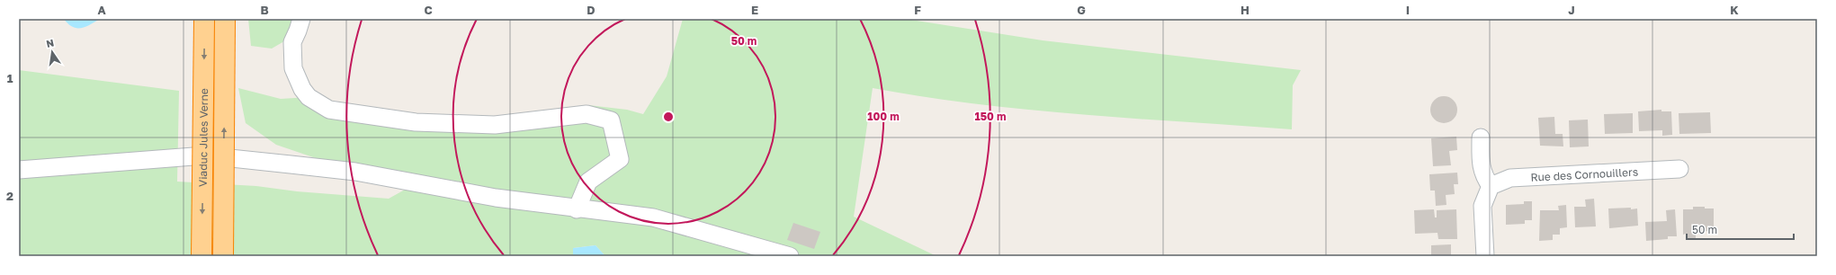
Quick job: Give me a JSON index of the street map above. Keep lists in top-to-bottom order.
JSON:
{
  "streets": {
    "highway": ["Viaduc Jules Verne"],
    "street": ["Rue des Cornouillers"]
  },
  "scale_bar": "50 m",
  "north": "top",
  "grid": {
    "columns": [
      "A",
      "B",
      "C",
      "D",
      "E",
      "F",
      "G",
      "H",
      "I",
      "J",
      "K"
    ],
    "rows": ["1", "2"]
  },
  "rings": ["50 m", "100 m", "150 m"]
}
